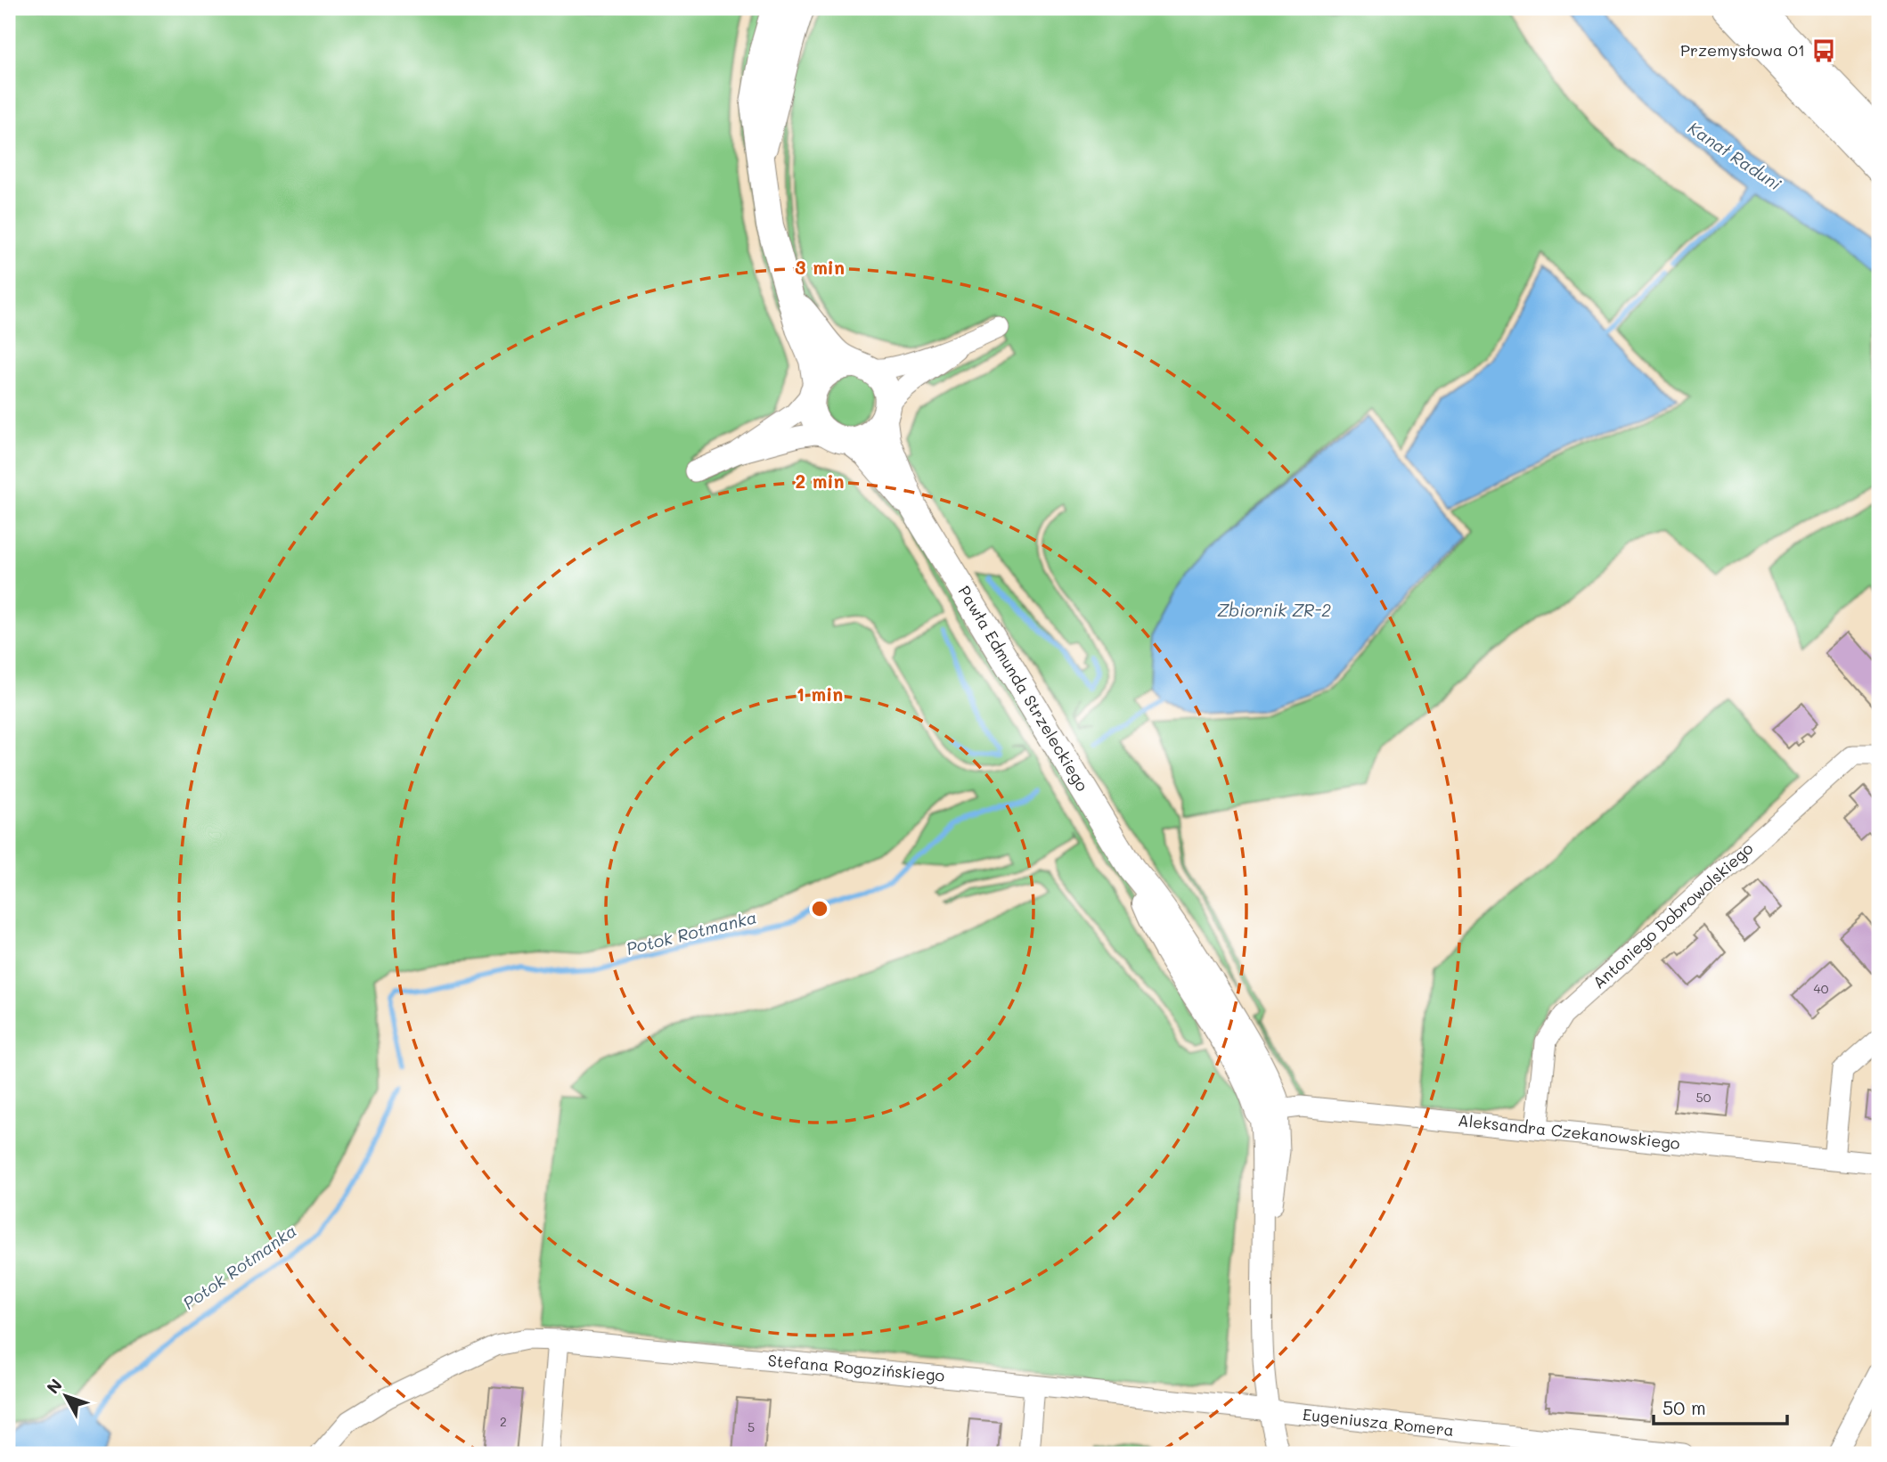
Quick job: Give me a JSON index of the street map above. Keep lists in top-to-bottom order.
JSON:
{
  "streets": {
    "main road": ["Pawła Edmunda Strzeleckiego"],
    "street": [
      "Antoniego Dobrowolskiego",
      "Aleksandra Czekanowskiego",
      "Stefana Rogozińskiego",
      "Eugeniusza Romera"
    ]
  },
  "crossings": [
    ["Pawła Edmunda Strzeleckiego", "Aleksandra Czekanowskiego"],
    ["Pawła Edmunda Strzeleckiego", "Stefana Rogozińskiego"],
    ["Pawła Edmunda Strzeleckiego", "Eugeniusza Romera"],
    ["Antoniego Dobrowolskiego", "Aleksandra Czekanowskiego"],
    ["Stefana Rogozińskiego", "Eugeniusza Romera"]
  ],
  "water": ["Kanał Raduni", "Zbiornik ZR-2", "Potok Rotmanka"],
  "places": {
    "bus stop": ["Przemysłowa 01"]
  },
  "house_numbers": [
    "40",
    "50",
    "2",
    "5"
  ],
  "scale_bar": "50 m",
  "north": "top left",
  "rings": ["3 min", "2 min", "1 min"]
}
